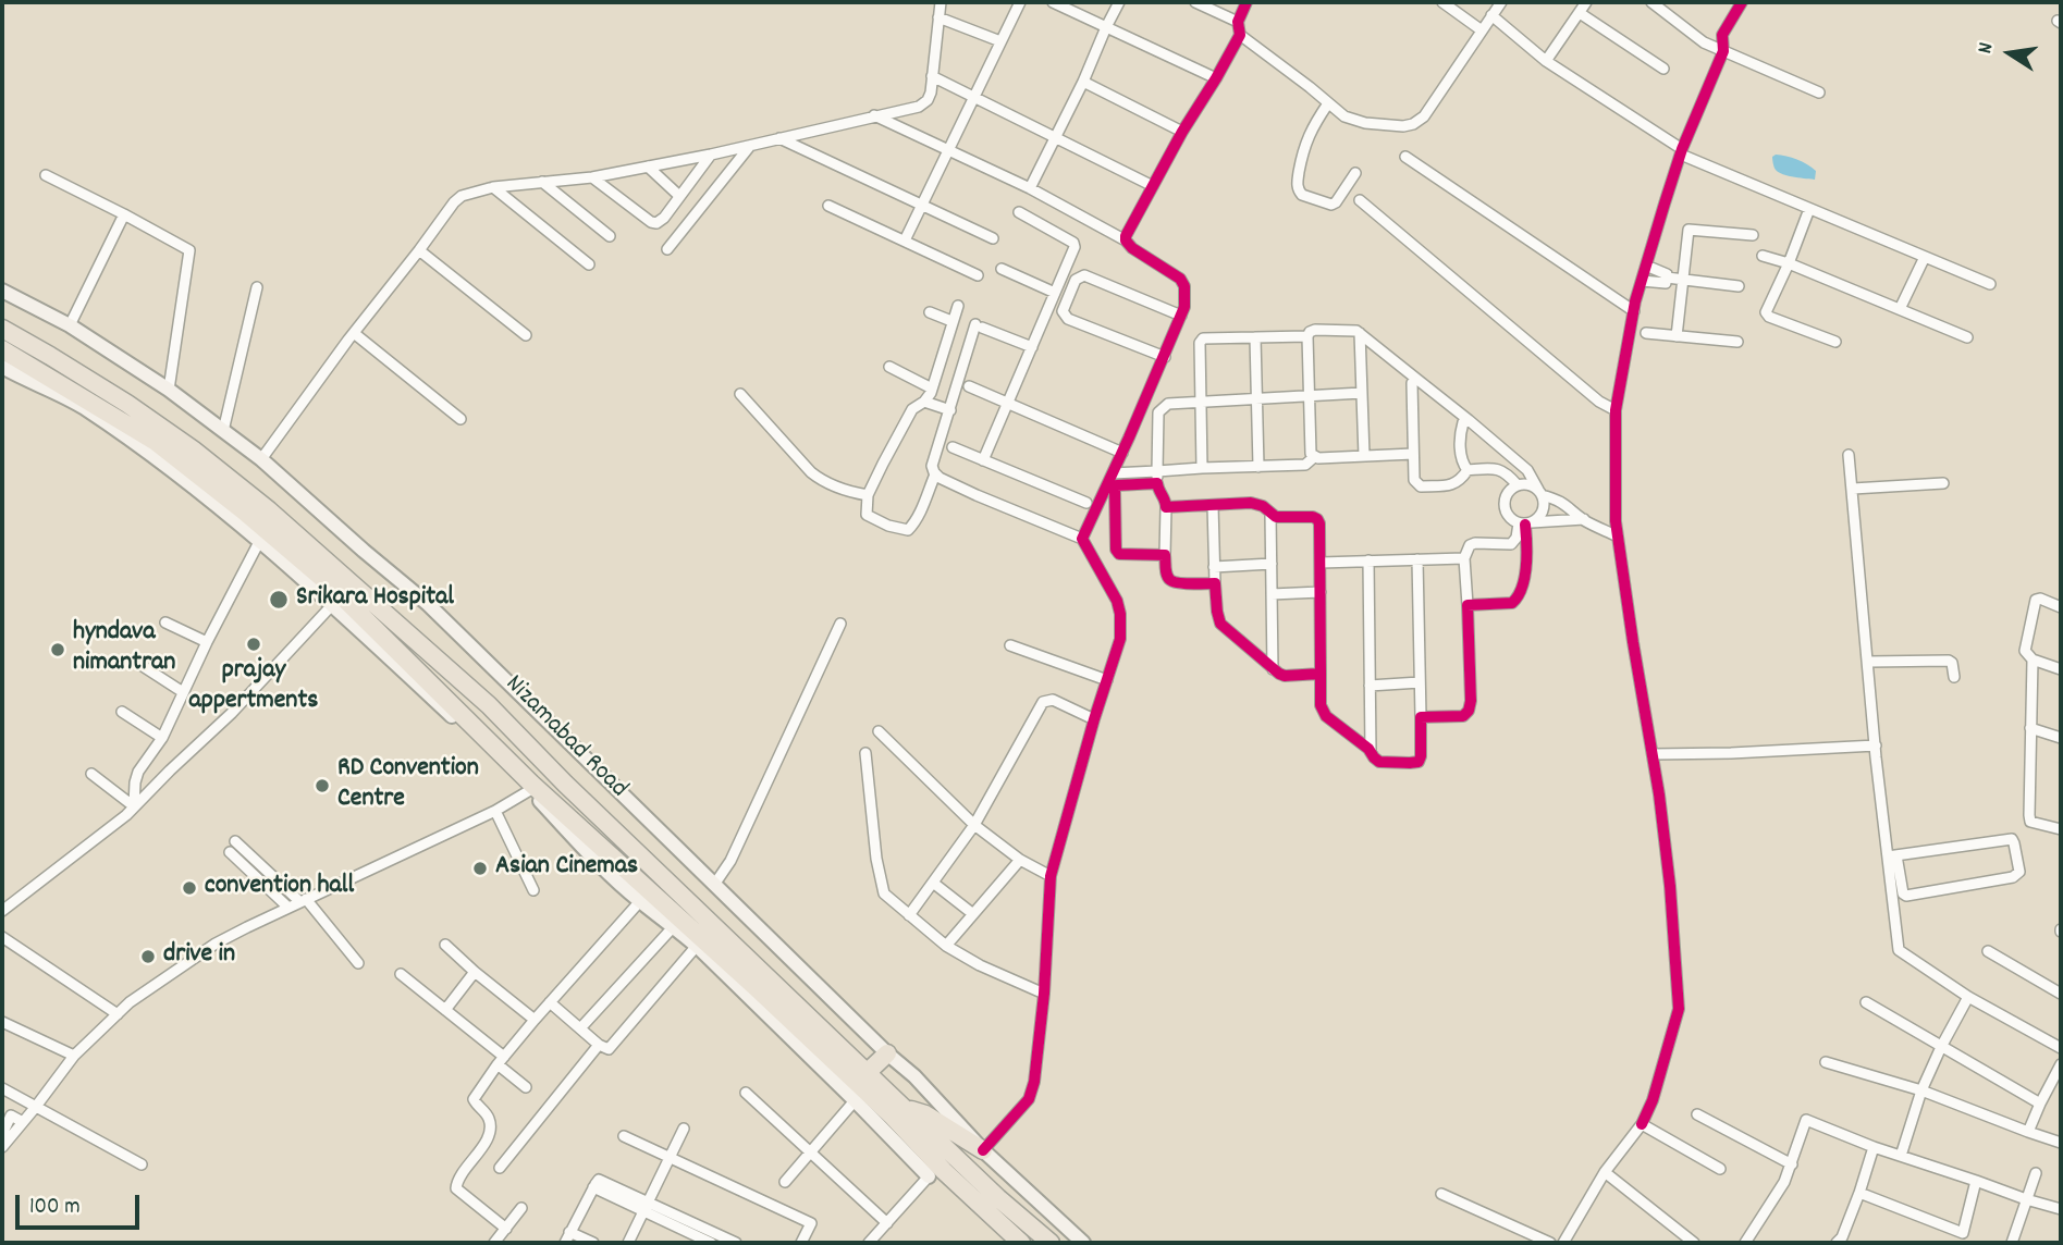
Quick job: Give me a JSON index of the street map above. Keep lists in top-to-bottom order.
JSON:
{
  "streets": {
    "highway": ["Nizamabad Road"]
  },
  "places": [
    "Srikara Hospital",
    "prajay appertments",
    "hyndava nimantran",
    "RD Convention Centre",
    "Asian Cinemas",
    "convention hall",
    "drive in"
  ],
  "scale_bar": "100 m",
  "north": "left"
}
